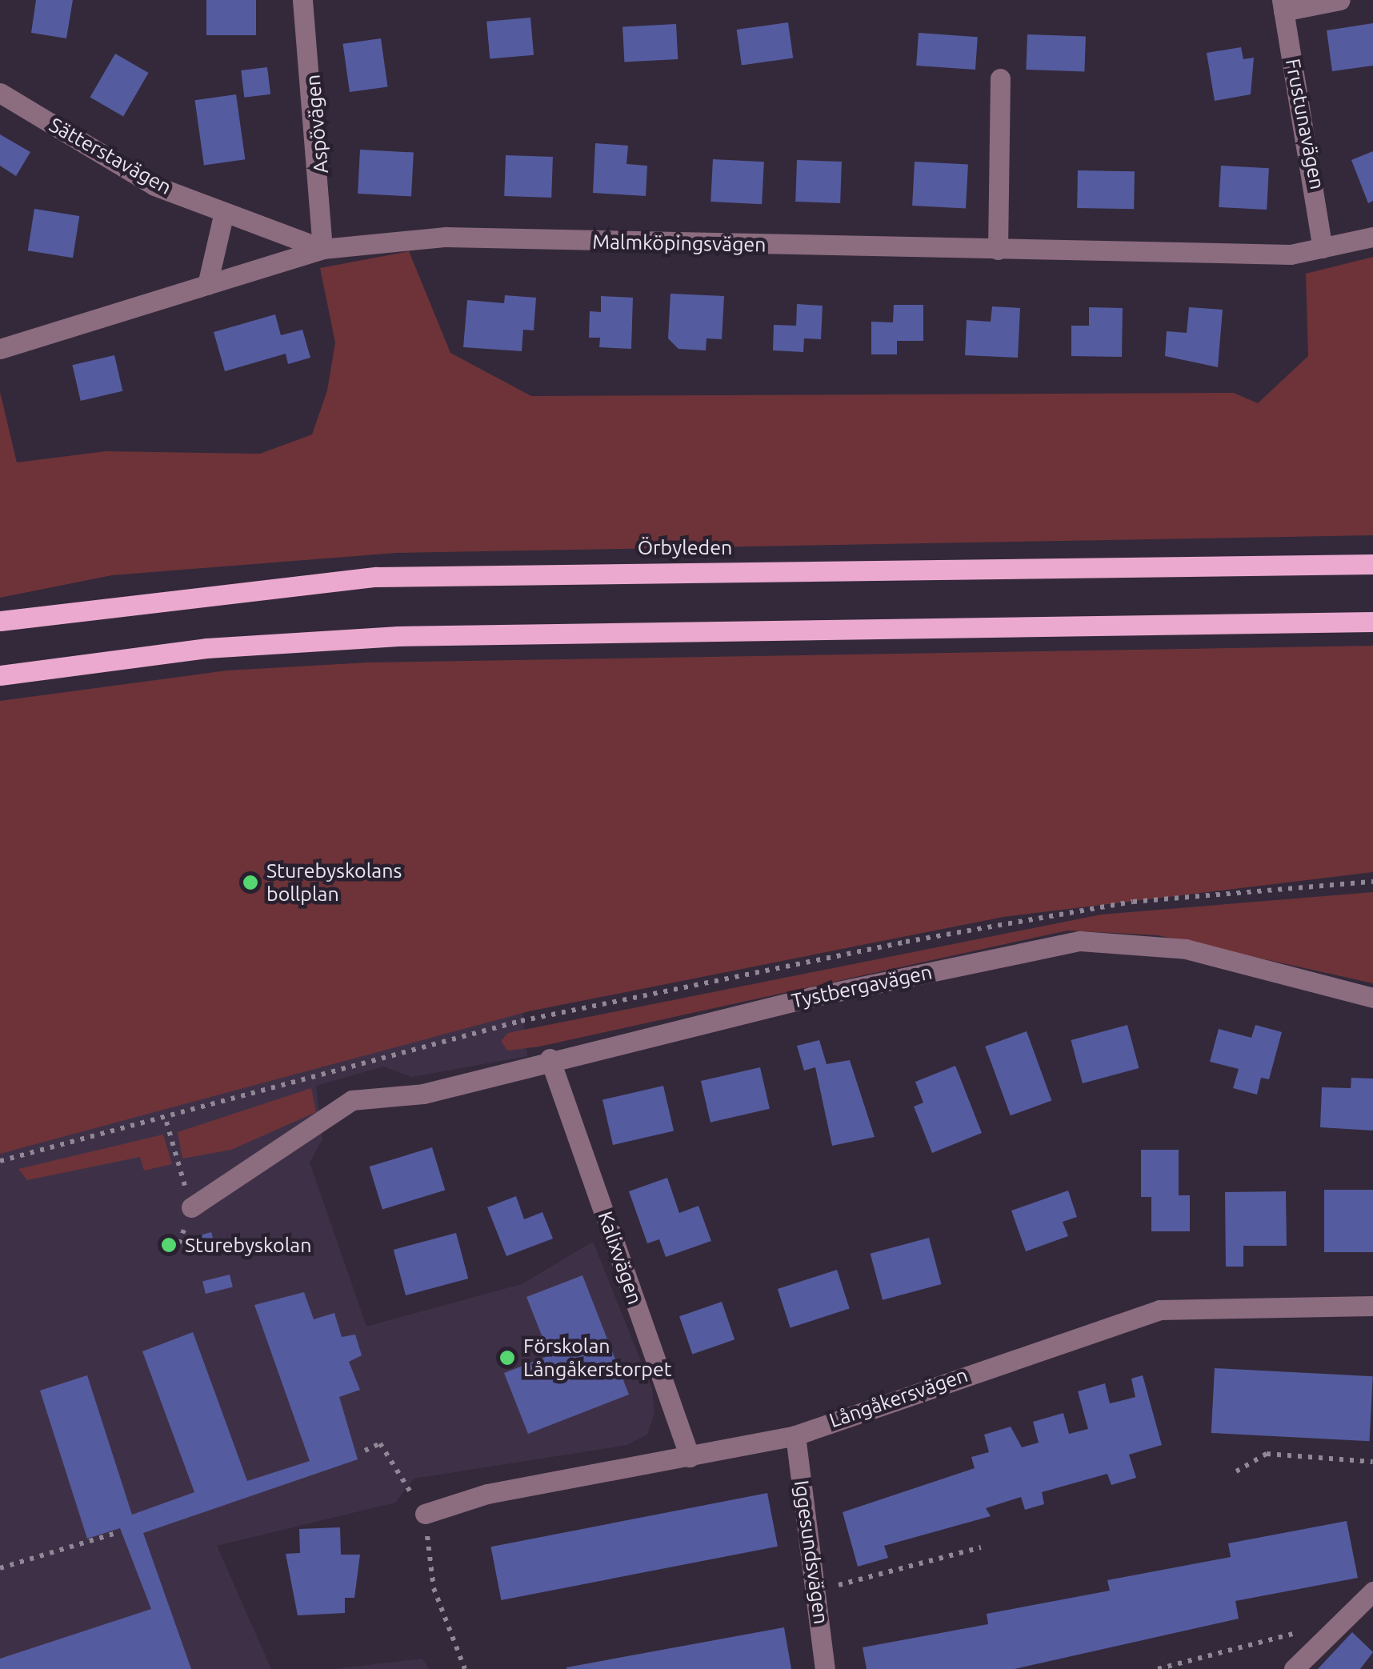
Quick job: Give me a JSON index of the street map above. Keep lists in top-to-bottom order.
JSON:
{
  "streets": {
    "main road": ["Örbyleden"],
    "street": [
      "Aspövägen",
      "Frustunavägen",
      "Sätterstavägen",
      "Malmköpingsvägen",
      "Tystbergavägen",
      "Kalixvägen",
      "Långåkersvägen",
      "Iggesundsvägen"
    ]
  },
  "crossings": [
    ["Aspövägen", "Sätterstavägen"],
    ["Aspövägen", "Malmköpingsvägen"],
    ["Frustunavägen", "Malmköpingsvägen"],
    ["Sätterstavägen", "Malmköpingsvägen"],
    ["Tystbergavägen", "Kalixvägen"],
    ["Kalixvägen", "Långåkersvägen"],
    ["Långåkersvägen", "Iggesundsvägen"]
  ],
  "places": ["Sturebyskolans bollplan", "Sturebyskolan", "Förskolan Långåkerstorpet"]
}
